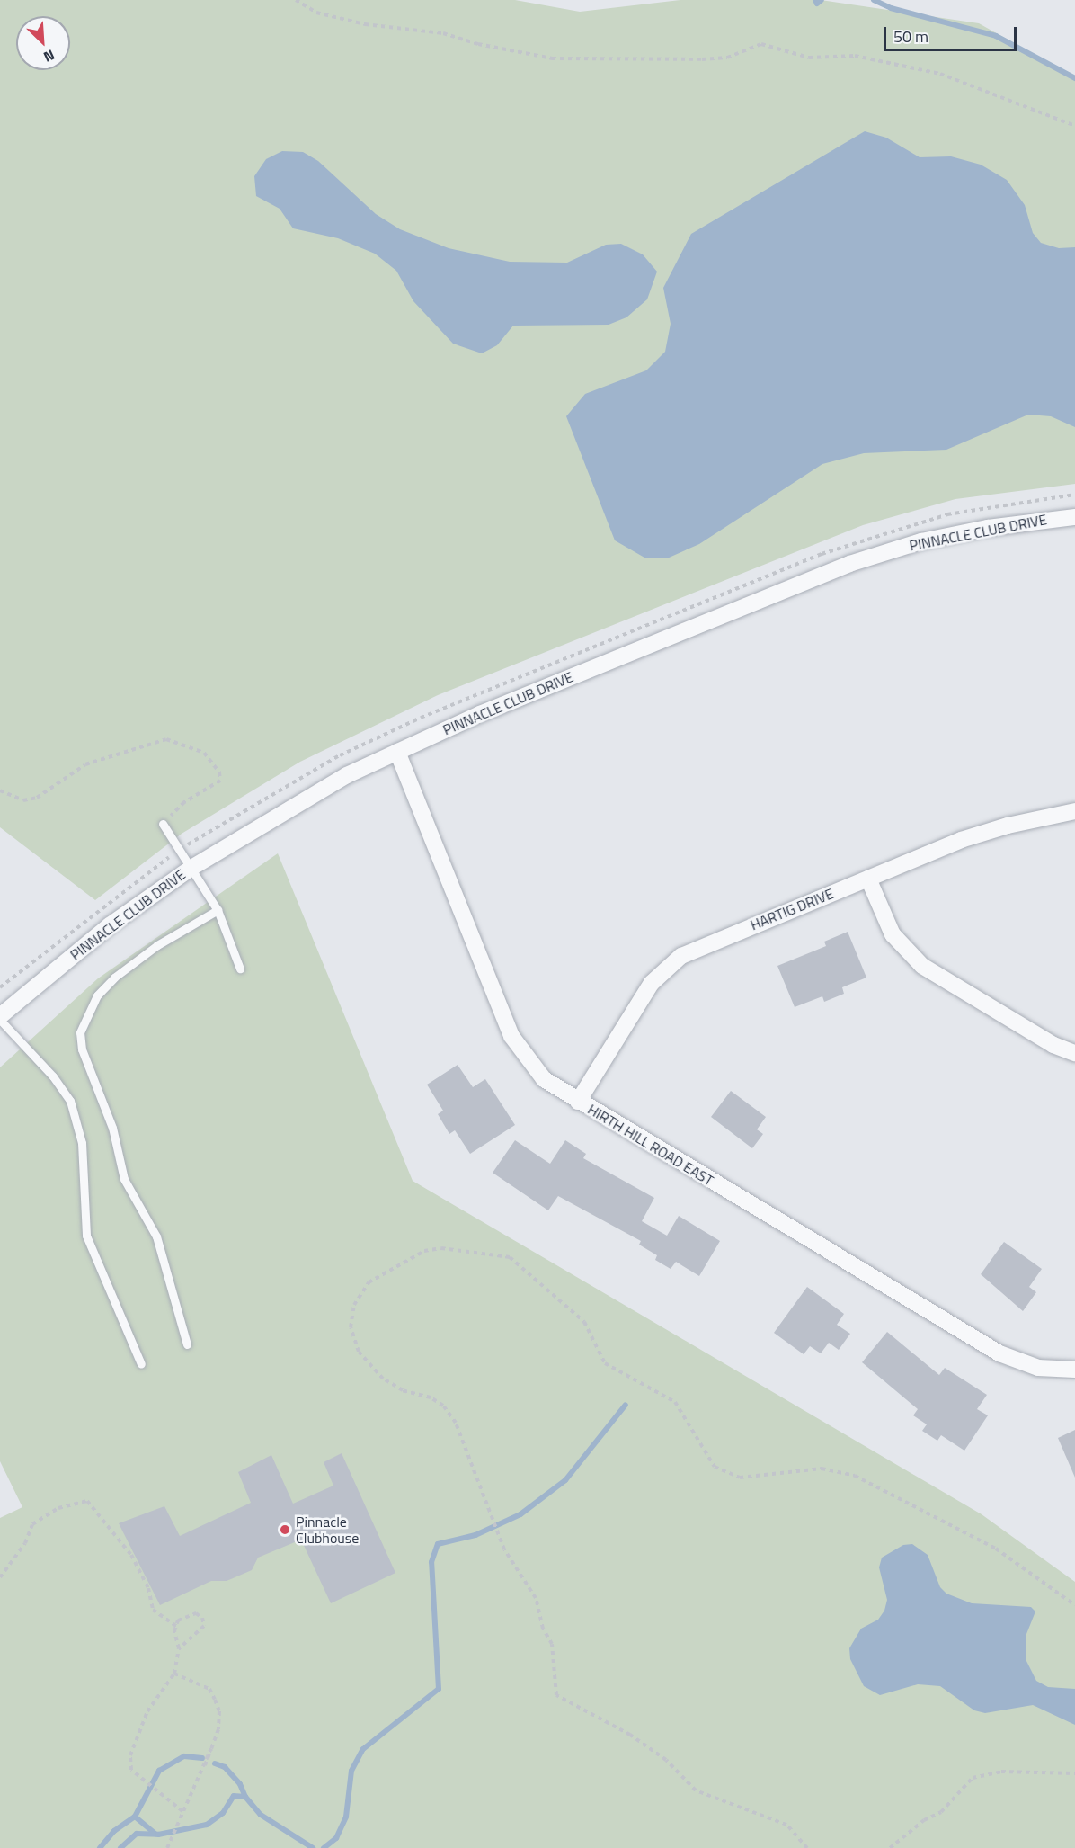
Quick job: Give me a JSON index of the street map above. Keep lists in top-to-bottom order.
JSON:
{
  "streets": {
    "street": ["PINNACLE CLUB DRIVE", "HARTIG DRIVE", "HIRTH HILL ROAD EAST"]
  },
  "crossings": [
    ["PINNACLE CLUB DRIVE", "HIRTH HILL ROAD EAST"],
    ["HARTIG DRIVE", "HIRTH HILL ROAD EAST"]
  ],
  "places": ["Pinnacle Clubhouse"],
  "scale_bar": "50 m",
  "north": "bottom right"
}
